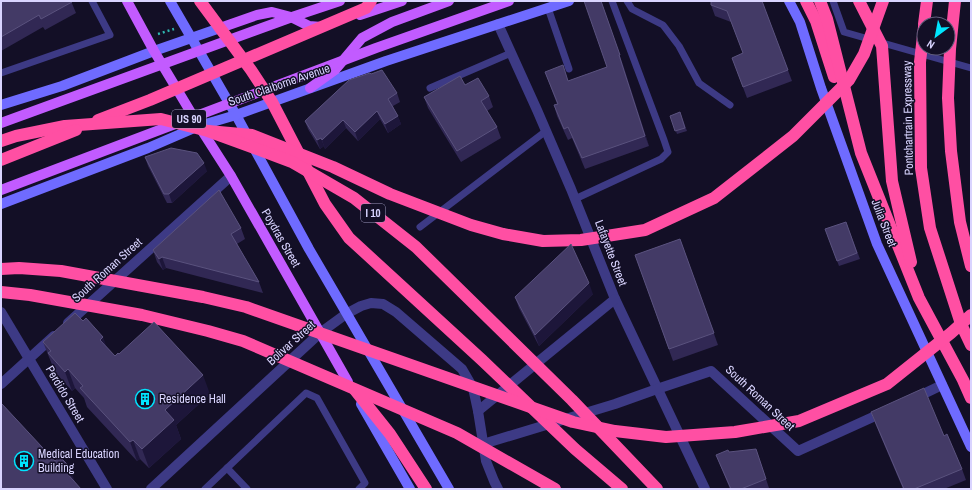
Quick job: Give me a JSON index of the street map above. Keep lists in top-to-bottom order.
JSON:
{
  "streets": {
    "highway": ["Pontchartrain Expressway", "I 10"],
    "main road": ["South Claiborne Avenue", "US 90", "Poydras Street"],
    "street": [
      "Julia Street",
      "Lafayette Street",
      "South Roman Street",
      "Bolivar Street",
      "Perdido Street"
    ]
  },
  "crossings": [
    ["South Claiborne Avenue", "I 10"],
    ["South Claiborne Avenue", "Poydras Street"],
    ["South Claiborne Avenue", "Lafayette Street"],
    ["I 10", "Poydras Street"],
    ["Poydras Street", "South Roman Street"],
    ["Poydras Street", "Bolivar Street"],
    ["Lafayette Street", "South Roman Street"],
    ["South Roman Street", "Perdido Street"]
  ],
  "places": {
    "building": ["Residence Hall", "Medical Education Building"]
  },
  "north": "bottom left"
}
